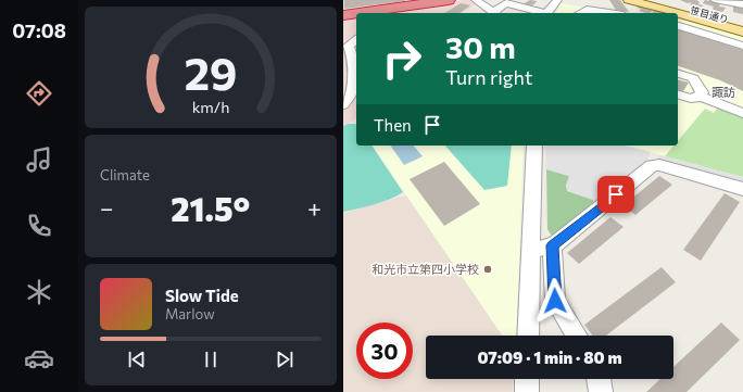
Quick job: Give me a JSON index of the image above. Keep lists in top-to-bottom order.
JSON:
{
  "streets": {
    "main road": ["笹目通り"]
  },
  "districts": ["諏訪"],
  "places": ["和光市立第四小学校"],
  "page": {
    "tabs": "07:08",
    "turn": ["30 m", "Turn right"],
    "then": "Then",
    "tile": "Climate",
    "heat": ["−", "21.5°", "+"],
    "song": ["Slow Tide", "Marlow"],
    "limit": "30",
    "trip": "07:09 · 1 min · 80 m",
    "gauge": ["29", "km/h"]
  }
}
